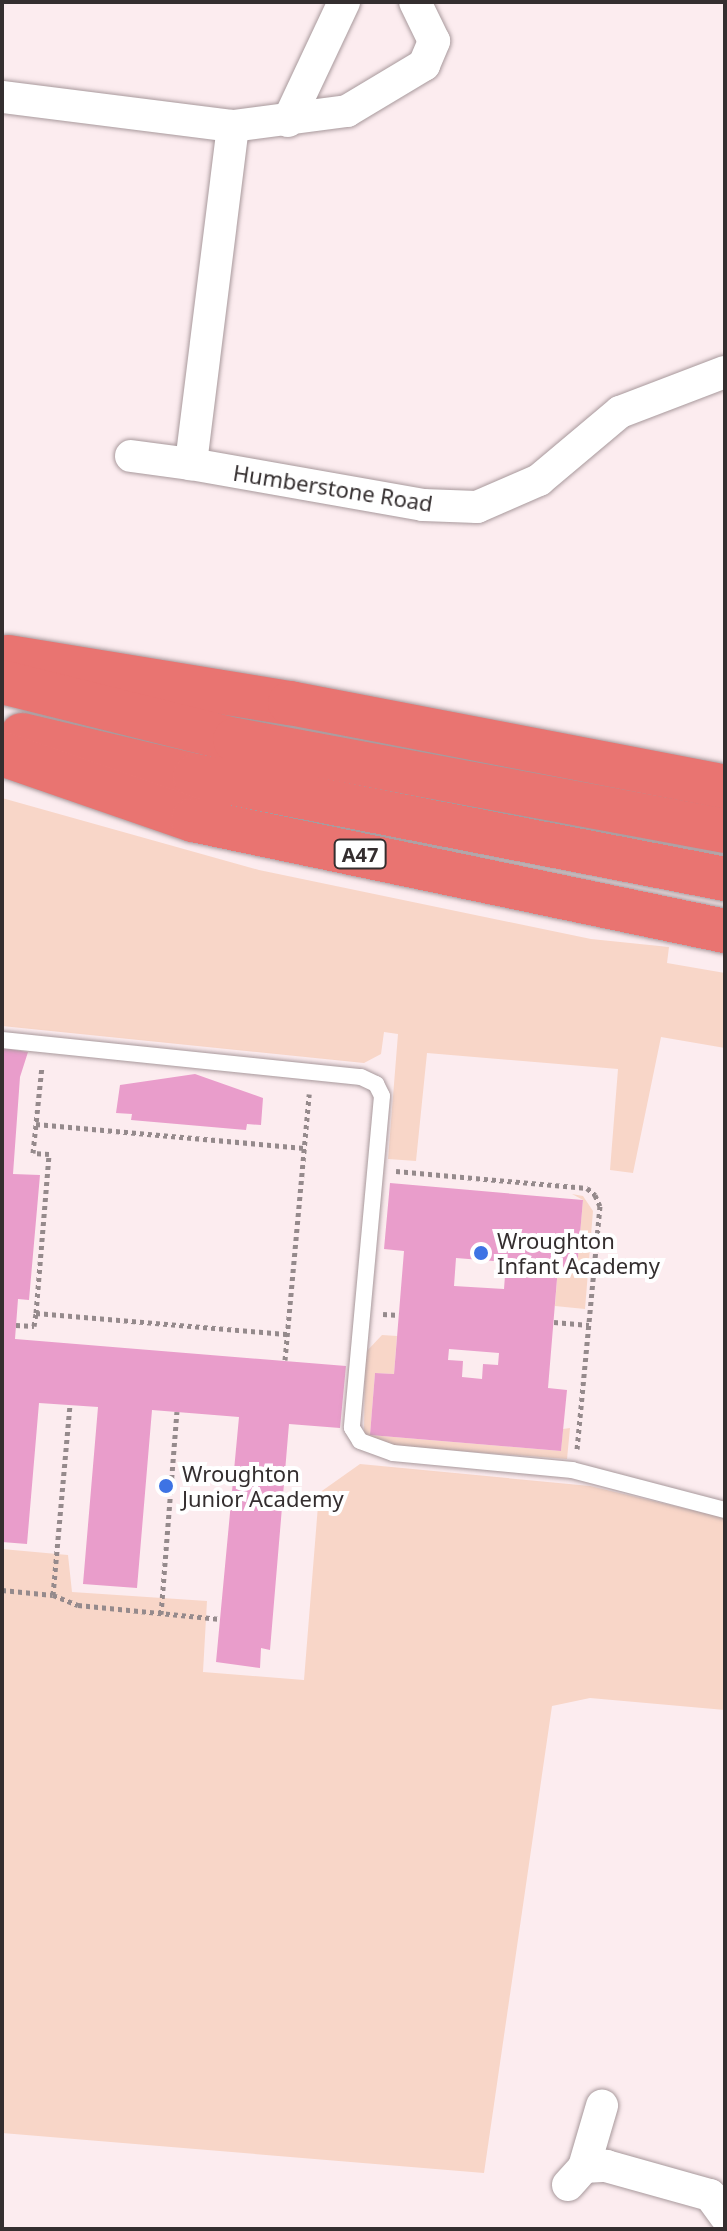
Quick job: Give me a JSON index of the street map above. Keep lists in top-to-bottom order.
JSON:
{
  "streets": {
    "highway": ["A47"],
    "street": ["Humberstone Road"]
  },
  "places": ["Wroughton Infant Academy", "Wroughton Junior Academy"]
}
